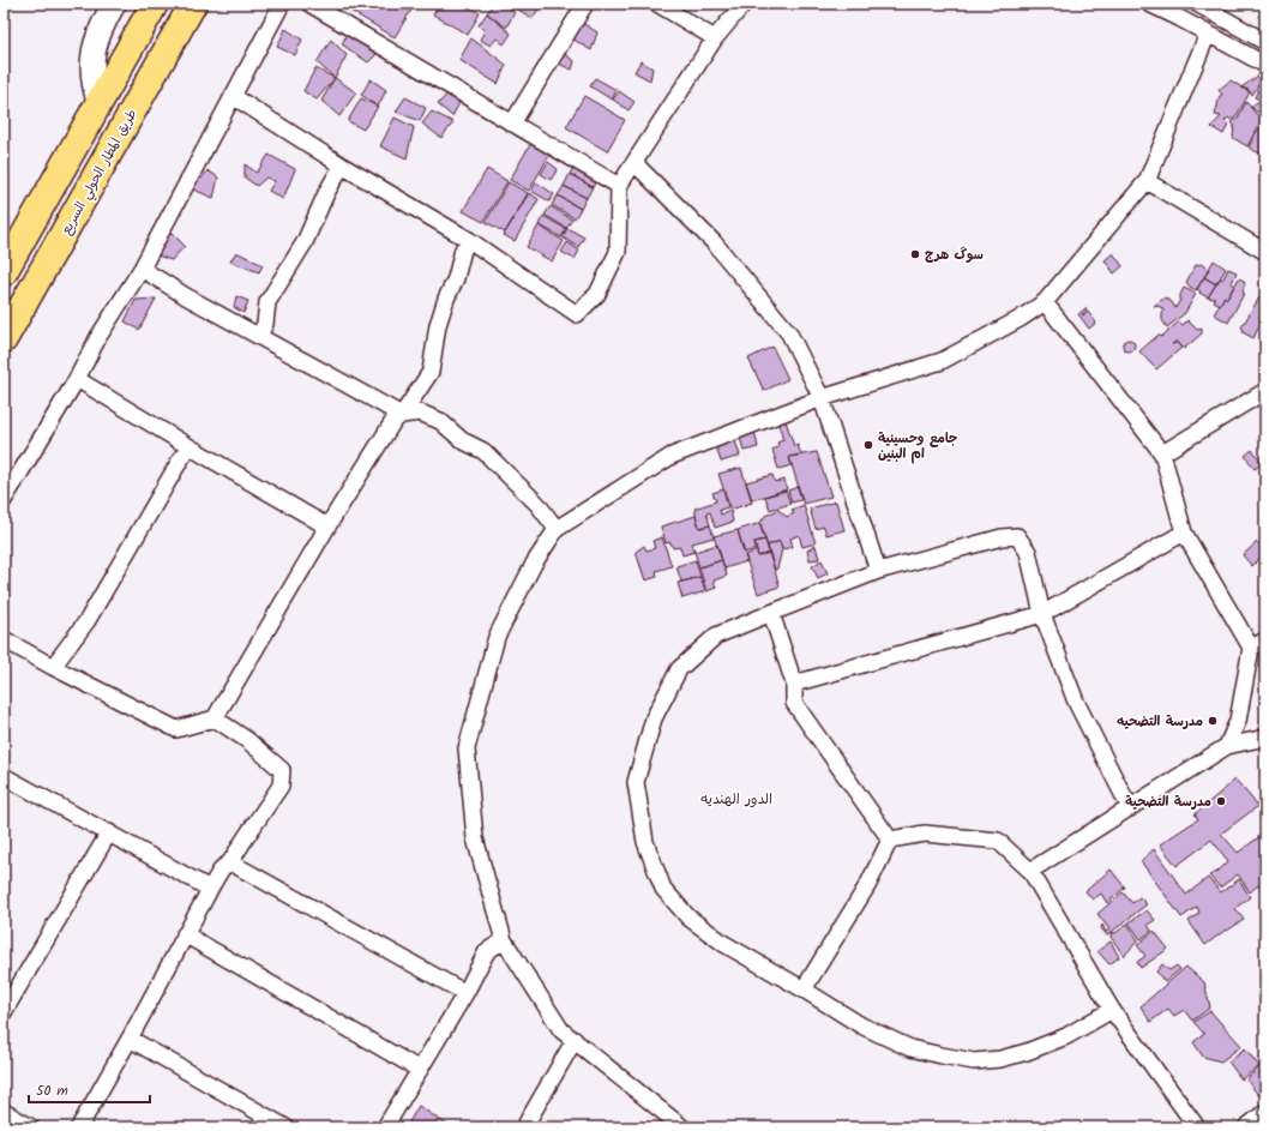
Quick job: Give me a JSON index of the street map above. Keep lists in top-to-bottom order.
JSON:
{
  "streets": {
    "highway": ["طريق المطار الحولي السريع"]
  },
  "districts": ["الدور الهنديه"],
  "places": [
    "سوگ هرج",
    "جامع وحسينية ام البنين",
    "مدرسة التضحيه",
    "مدرسة التضحية"
  ],
  "scale_bar": "50 m"
}
